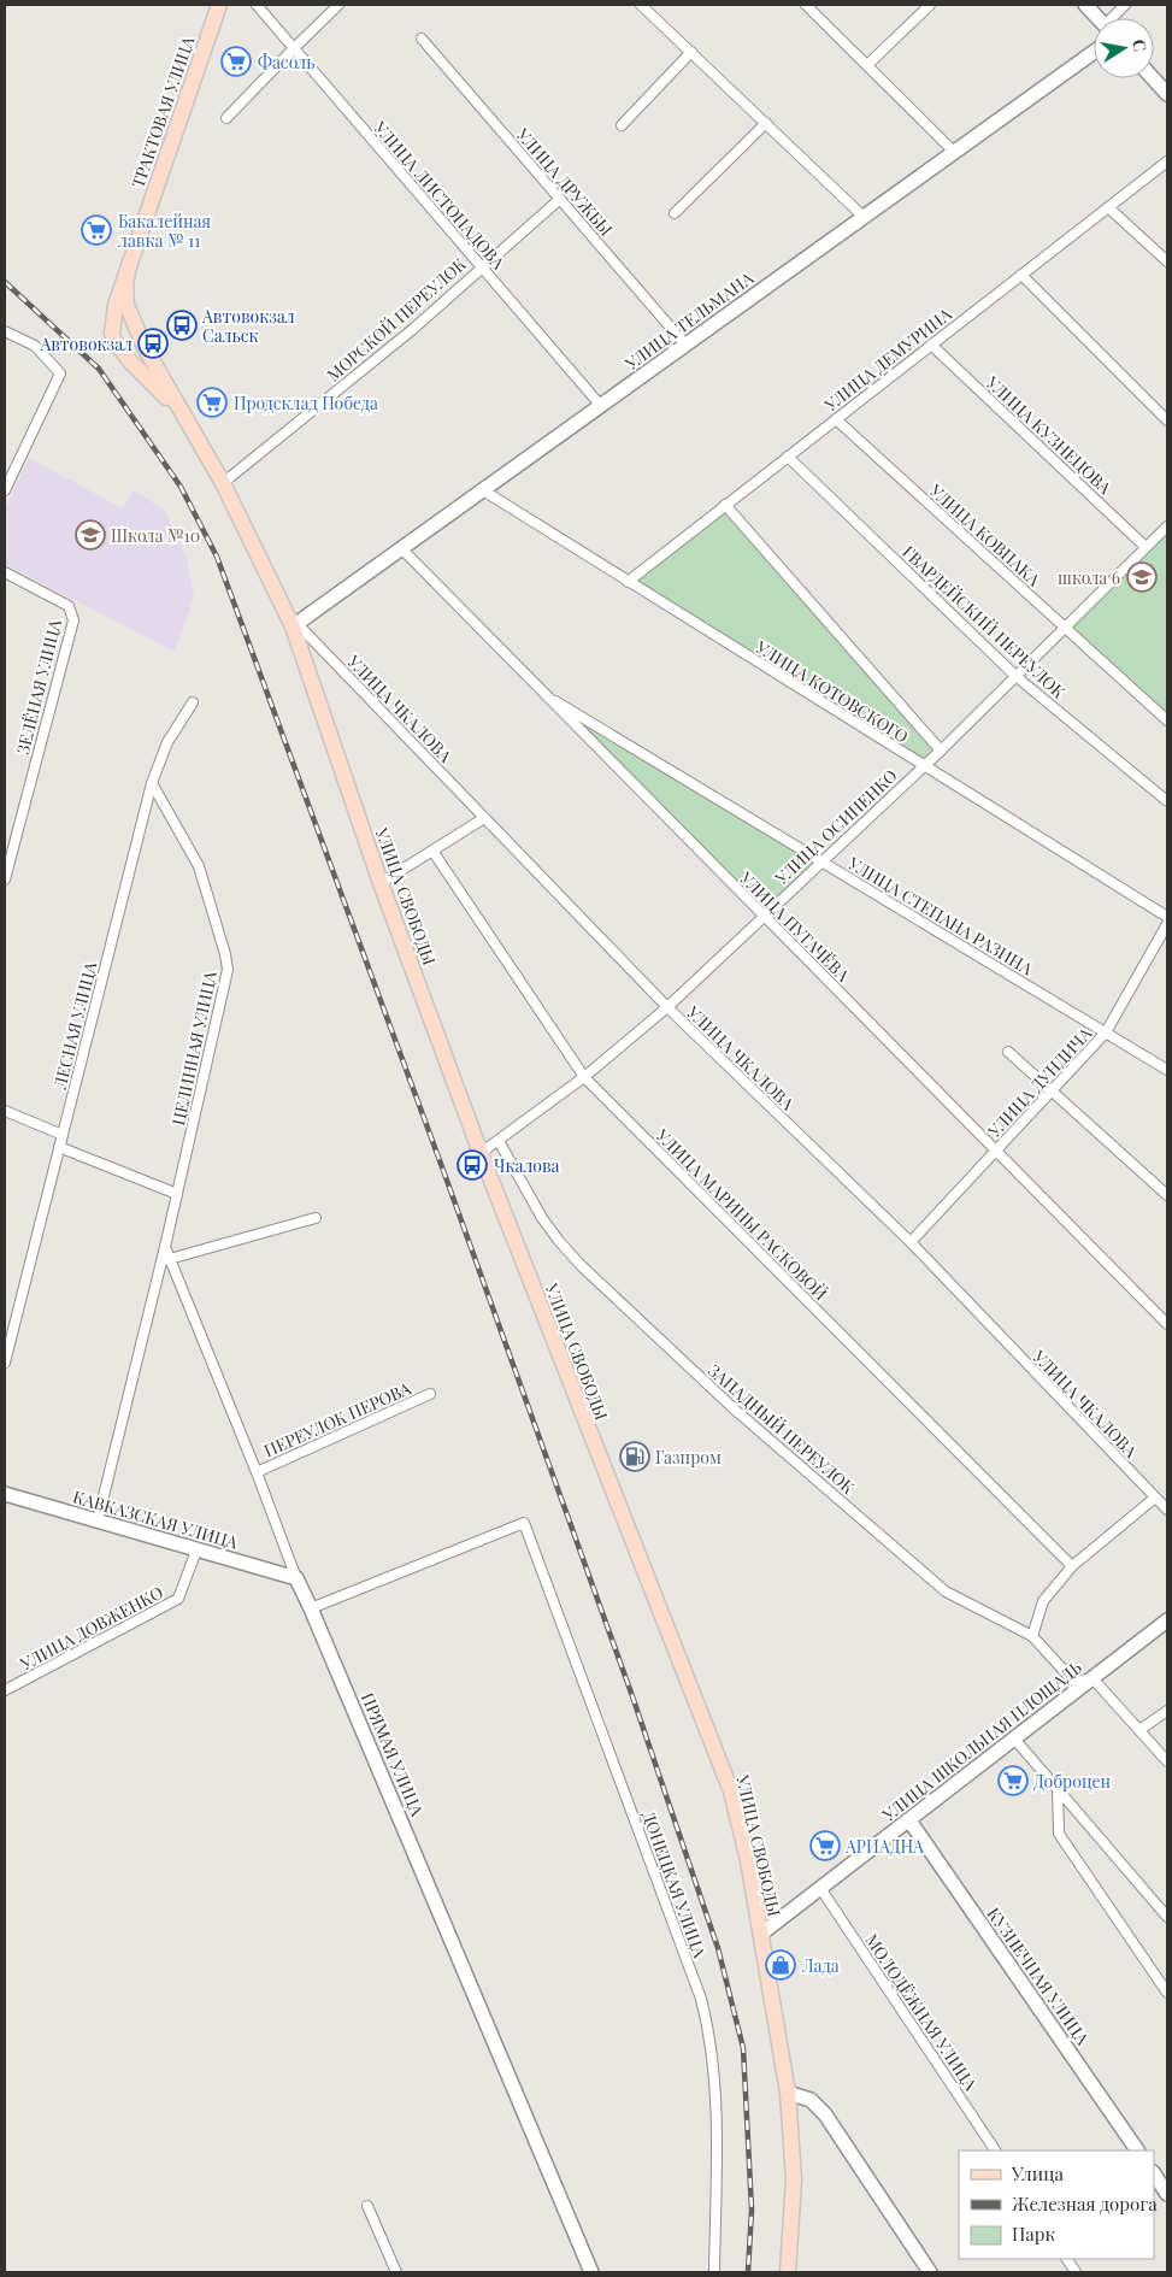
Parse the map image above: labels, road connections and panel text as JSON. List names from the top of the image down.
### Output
{
  "streets": {
    "main road": [
      "ТРАКТОВАЯ УЛИЦА",
      "УЛИЦА ТЕЛЬМАНА",
      "УЛИЦА СВОБОДЫ",
      "КАВКАЗСКАЯ УЛИЦА",
      "УЛИЦА ШКОЛЬНАЯ ПЛОЩАДЬ",
      "ПРЯМАЯ УЛИЦА",
      "КУЗНЕЧНАЯ УЛИЦА"
    ],
    "street": [
      "УЛИЦА ДРУЖБЫ",
      "УЛИЦА ЛИСТОПАДОВА",
      "МОРСКОЙ ПЕРЕУЛОК",
      "УЛИЦА ДЕМУРИНА",
      "УЛИЦА КУЗНЕЦОВА",
      "УЛИЦА КОВПАКА",
      "ГВАРДЕЙСКИЙ ПЕРЕУЛОК",
      "ЗЕЛЁНАЯ УЛИЦА",
      "УЛИЦА КОТОВСКОГО",
      "УЛИЦА ЧКАЛОВА",
      "УЛИЦА ОСИПЕНКО",
      "УЛИЦА СТЕПАНА РАЗИНА",
      "УЛИЦА ПУГАЧЁВА",
      "ЛЕСНАЯ УЛИЦА",
      "ЦЕЛИННАЯ УЛИЦА",
      "УЛИЦА ДУНДИЧА",
      "УЛИЦА МАРИНЫ РАСКОВОЙ",
      "ПЕРЕУЛОК ПЕРОВА",
      "ЗАПАДНЫЙ ПЕРЕУЛОК",
      "УЛИЦА ДОВЖЕНКО",
      "ДОНЕЦКАЯ УЛИЦА",
      "МОЛОДЁЖНАЯ УЛИЦА"
    ]
  },
  "crossings": [
    ["УЛИЦА ДРУЖБЫ", "МОРСКОЙ ПЕРЕУЛОК"],
    ["УЛИЦА ДРУЖБЫ", "УЛИЦА ТЕЛЬМАНА"],
    ["УЛИЦА ЛИСТОПАДОВА", "МОРСКОЙ ПЕРЕУЛОК"],
    ["УЛИЦА ЛИСТОПАДОВА", "УЛИЦА ТЕЛЬМАНА"],
    ["МОРСКОЙ ПЕРЕУЛОК", "УЛИЦА СВОБОДЫ"],
    ["УЛИЦА ТЕЛЬМАНА", "УЛИЦА КОТОВСКОГО"],
    ["УЛИЦА ТЕЛЬМАНА", "УЛИЦА ЧКАЛОВА"],
    ["УЛИЦА ТЕЛЬМАНА", "УЛИЦА СВОБОДЫ"],
    ["УЛИЦА ТЕЛЬМАНА", "УЛИЦА ПУГАЧЁВА"],
    ["УЛИЦА ДЕМУРИНА", "УЛИЦА КУЗНЕЦОВА"],
    ["УЛИЦА ДЕМУРИНА", "УЛИЦА КОВПАКА"],
    ["УЛИЦА ДЕМУРИНА", "ГВАРДЕЙСКИЙ ПЕРЕУЛОК"],
    ["УЛИЦА ДЕМУРИНА", "УЛИЦА КОТОВСКОГО"],
    ["УЛИЦА КУЗНЕЦОВА", "УЛИЦА ОСИПЕНКО"],
    ["УЛИЦА КОВПАКА", "УЛИЦА ОСИПЕНКО"],
    ["ГВАРДЕЙСКИЙ ПЕРЕУЛОК", "УЛИЦА ОСИПЕНКО"],
    ["УЛИЦА КОТОВСКОГО", "УЛИЦА ОСИПЕНКО"],
    ["УЛИЦА ЧКАЛОВА", "УЛИЦА ОСИПЕНКО"],
    ["УЛИЦА ЧКАЛОВА", "УЛИЦА СВОБОДЫ"],
    ["УЛИЦА ЧКАЛОВА", "УЛИЦА ДУНДИЧА"],
    ["УЛИЦА ОСИПЕНКО", "УЛИЦА СВОБОДЫ"],
    ["УЛИЦА ОСИПЕНКО", "УЛИЦА СТЕПАНА РАЗИНА"],
    ["УЛИЦА ОСИПЕНКО", "УЛИЦА ПУГАЧЁВА"],
    ["УЛИЦА ОСИПЕНКО", "УЛИЦА МАРИНЫ РАСКОВОЙ"],
    ["УЛИЦА ОСИПЕНКО", "ЗАПАДНЫЙ ПЕРЕУЛОК"],
    ["УЛИЦА СВОБОДЫ", "УЛИЦА ШКОЛЬНАЯ ПЛОЩАДЬ"],
    ["УЛИЦА СТЕПАНА РАЗИНА", "УЛИЦА ПУГАЧЁВА"],
    ["УЛИЦА СТЕПАНА РАЗИНА", "УЛИЦА ДУНДИЧА"],
    ["УЛИЦА ПУГАЧЁВА", "УЛИЦА ДУНДИЧА"],
    ["ЛЕСНАЯ УЛИЦА", "ЦЕЛИННАЯ УЛИЦА"],
    ["ЦЕЛИННАЯ УЛИЦА", "ПРЯМАЯ УЛИЦА"],
    ["ПЕРЕУЛОК ПЕРОВА", "ПРЯМАЯ УЛИЦА"],
    ["ЗАПАДНЫЙ ПЕРЕУЛОК", "УЛИЦА ШКОЛЬНАЯ ПЛОЩАДЬ"],
    ["КАВКАЗСКАЯ УЛИЦА", "УЛИЦА ДОВЖЕНКО"],
    ["КАВКАЗСКАЯ УЛИЦА", "ПРЯМАЯ УЛИЦА"],
    ["УЛИЦА ШКОЛЬНАЯ ПЛОЩАДЬ", "КУЗНЕЧНАЯ УЛИЦА"],
    ["УЛИЦА ШКОЛЬНАЯ ПЛОЩАДЬ", "МОЛОДЁЖНАЯ УЛИЦА"],
    ["ПРЯМАЯ УЛИЦА", "ДОНЕЦКАЯ УЛИЦА"]
  ],
  "places": {
    "supermarket": [
      "Фасоль",
      "Бакалейная лавка № 11",
      "Продсклад Победа",
      "Доброцен",
      "АРИАДНА"
    ],
    "bus stop": ["Автовокзал Сальск", "Автовокзал", "Чкалова"],
    "school or university": ["Школа №10", "школа 6"],
    "fuel station": ["Газпром"],
    "shop": ["Лада"]
  },
  "legend": ["Улица", "Железная дорога", "Парк"],
  "north": "right"
}
